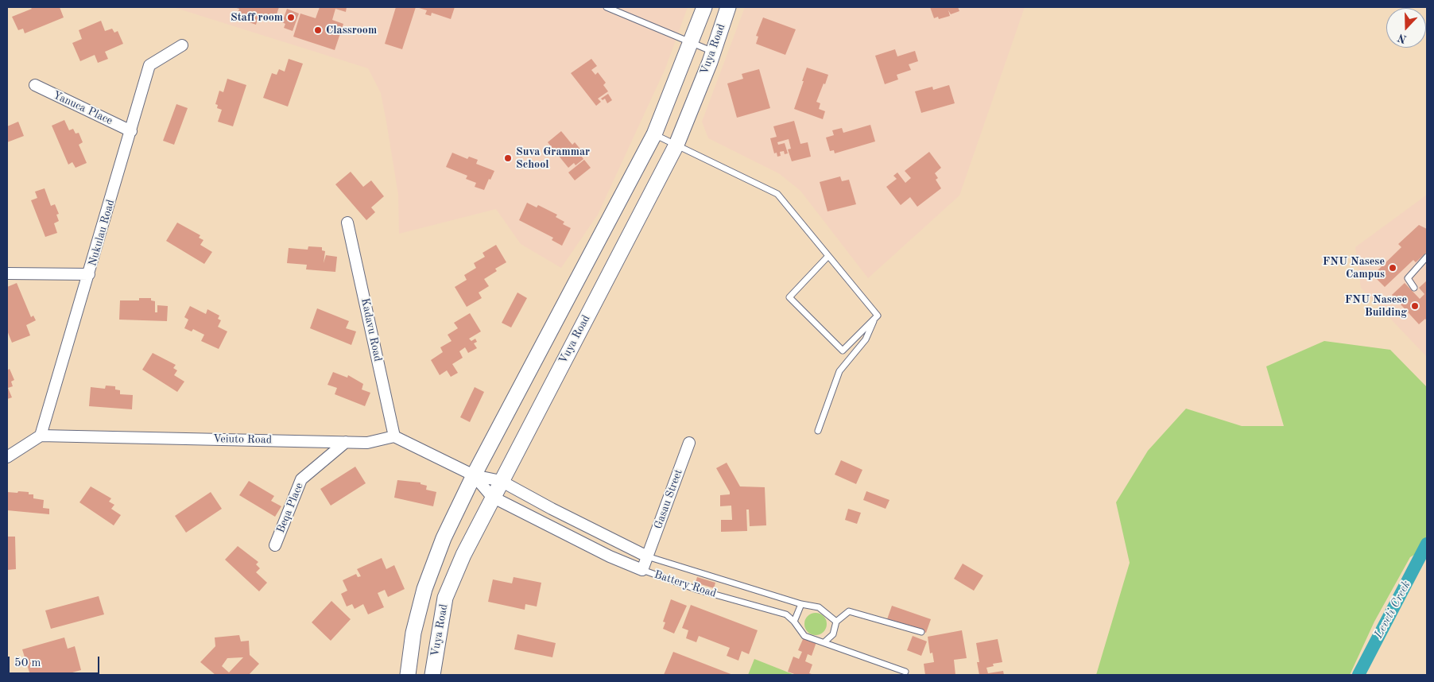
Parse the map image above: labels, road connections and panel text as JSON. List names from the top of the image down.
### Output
{
  "streets": {
    "main road": ["Vuya Road"],
    "street": [
      "Yanuca Place",
      "Nukulau Road",
      "Kadavu Road",
      "Veiuto Road",
      "Gasau Street",
      "Beqa Place",
      "Battery Road"
    ]
  },
  "crossings": [
    ["Vuya Road", "Battery Road"],
    ["Yanuca Place", "Nukulau Road"],
    ["Nukulau Road", "Veiuto Road"],
    ["Kadavu Road", "Veiuto Road"],
    ["Veiuto Road", "Beqa Place"],
    ["Gasau Street", "Battery Road"]
  ],
  "water": ["Leveti Creek"],
  "places": [
    "Staff room",
    "Classroom",
    "Suva Grammar School",
    "FNU Nasese Campus",
    "FNU Nasese Building"
  ],
  "scale_bar": "50 m",
  "north": "bottom"
}
